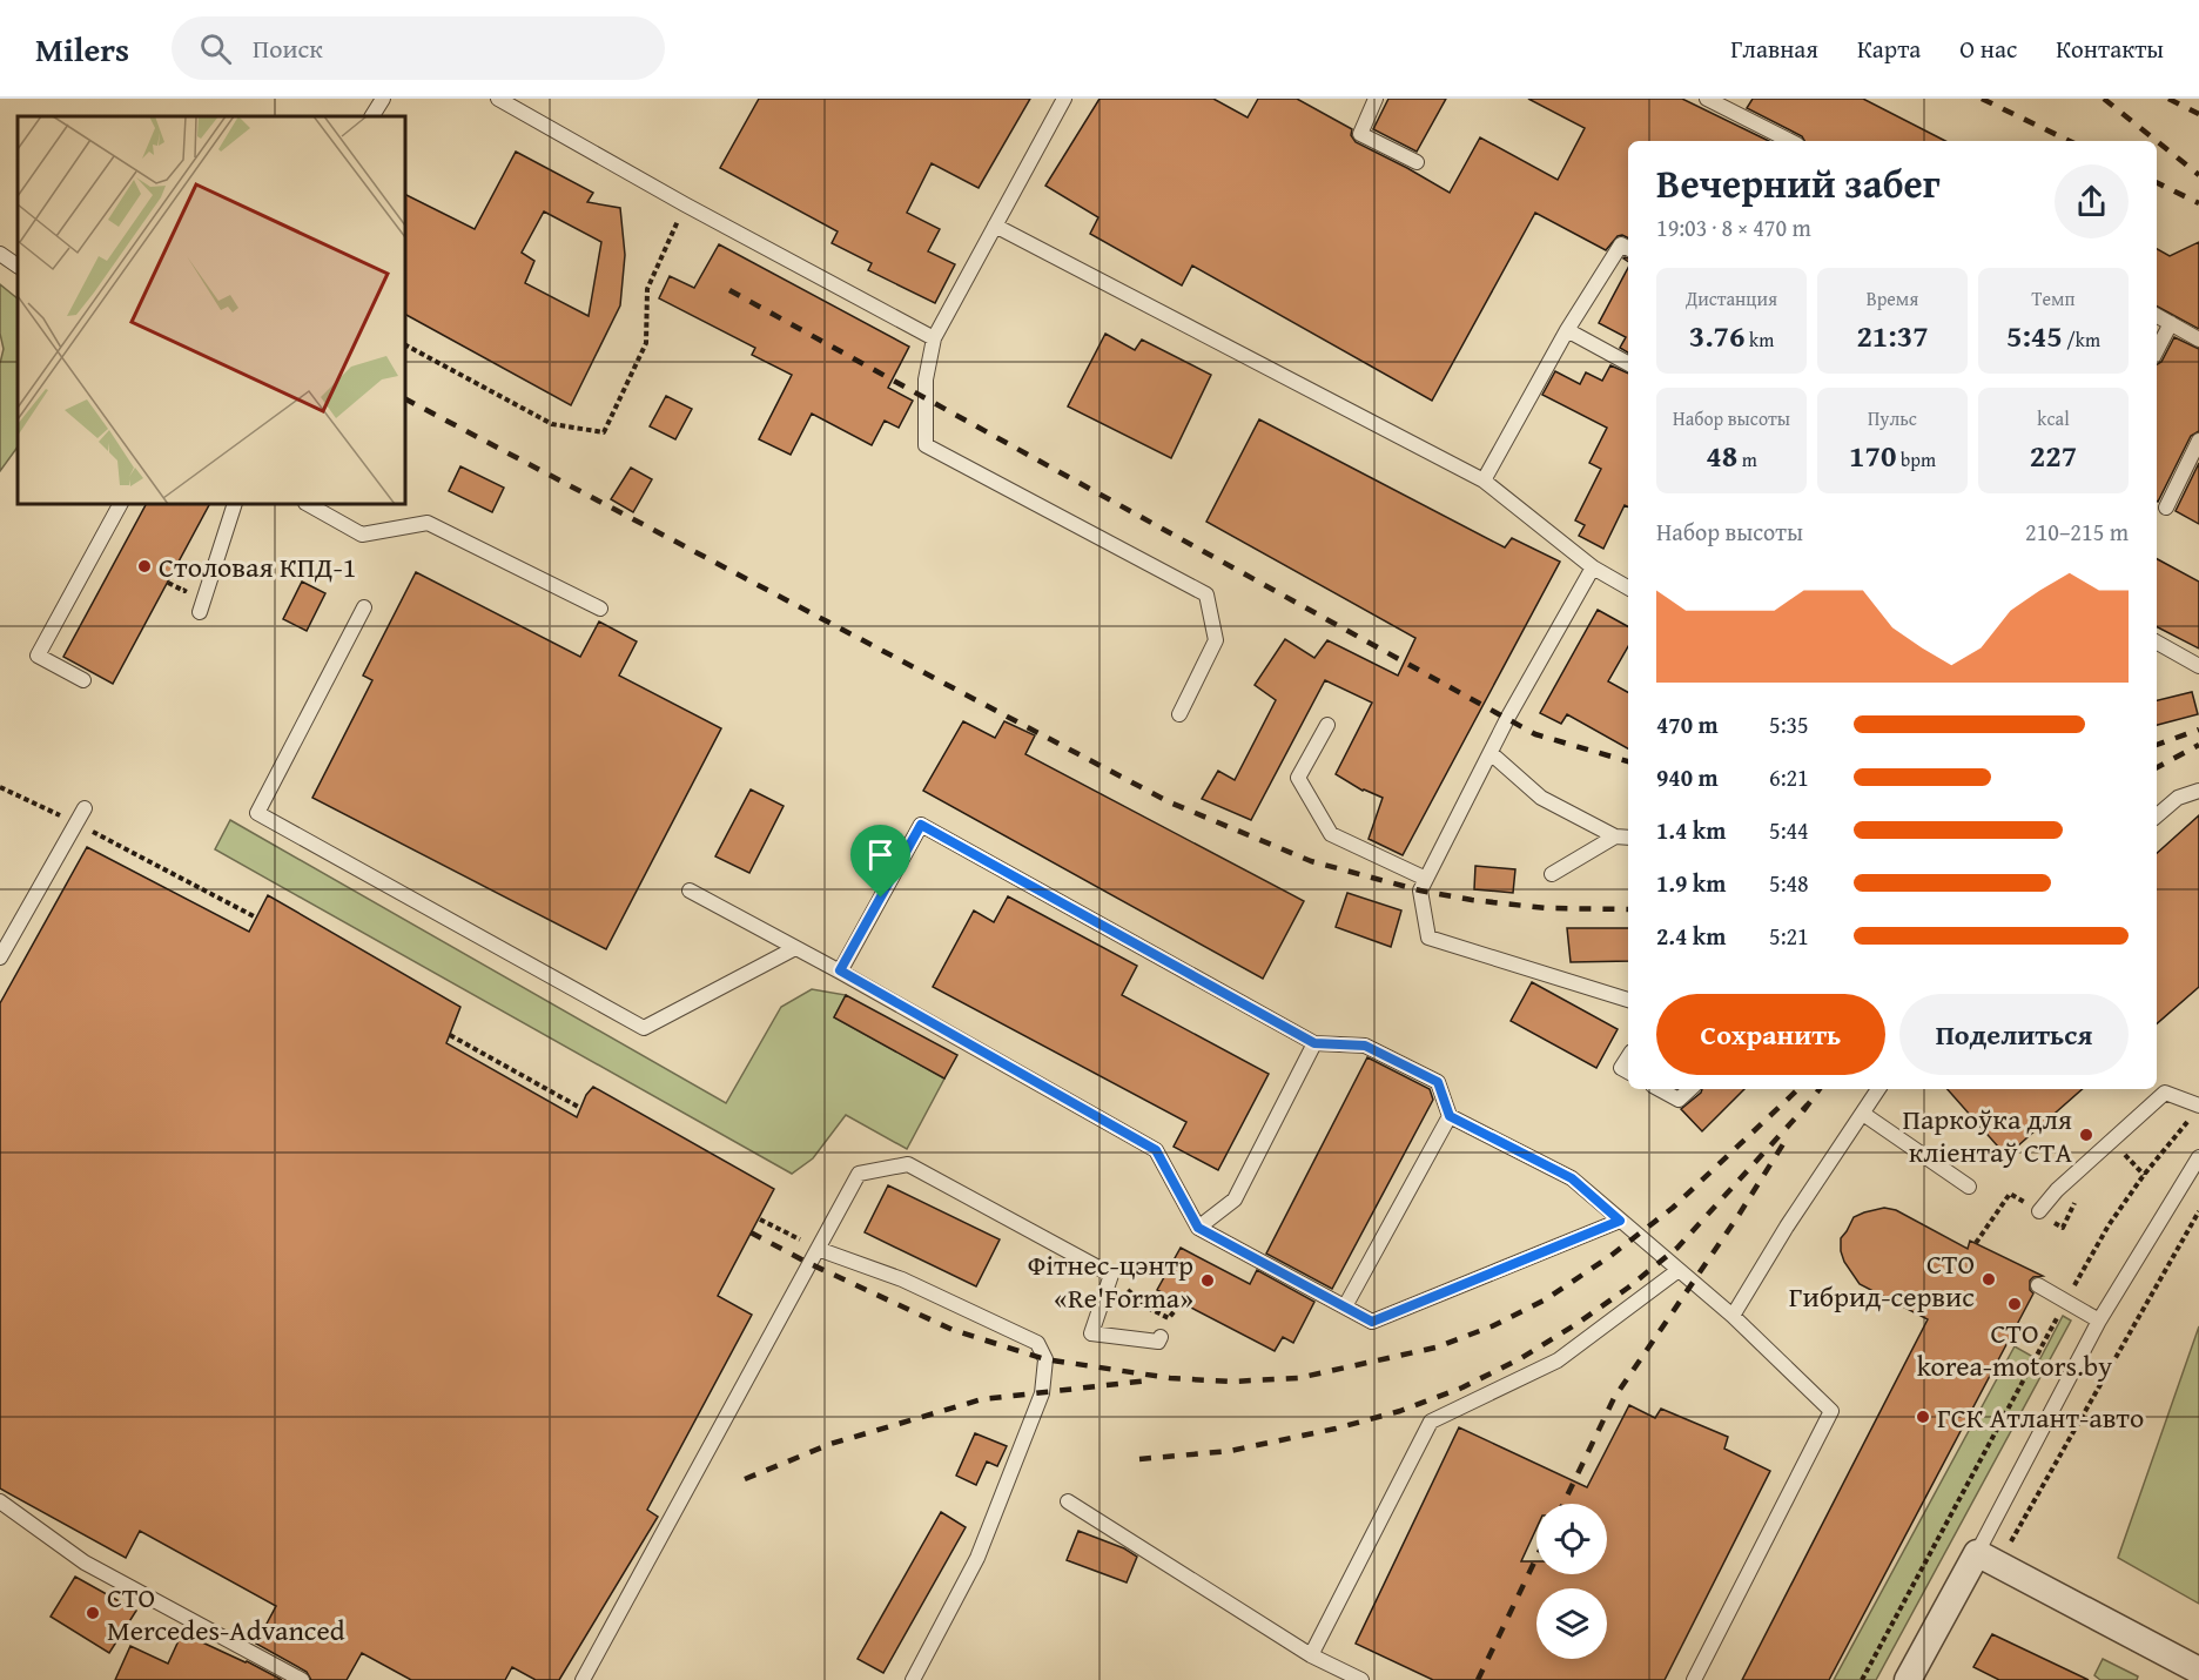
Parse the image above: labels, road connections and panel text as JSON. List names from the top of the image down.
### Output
{
  "places": [
    "Столовая КПД-1",
    "Паркоўка для кліентаў СТА",
    "СТО Гибрид-сервис",
    "Фітнес-цэнтр «Re'Forma»",
    "СТО korea-motors.by",
    "ГСК Атлант-авто",
    "СТО Mercedes-Advanced"
  ],
  "page": {
    "header": "Milers",
    "search": "Поиск",
    "nav": [
      "Главная",
      "Карта",
      "О нас",
      "Контакты"
    ],
    "heading": ["Вечерний забег", "19:03 · 8 × 470 m"],
    "stats": [
      ["Дистанция", "3.76 km"],
      ["Время", "21:37"],
      ["Темп", "5:45 /km"],
      ["Набор высоты", "48 m"],
      ["Пульс", "170 bpm"],
      ["kcal", "227"]
    ],
    "chart": ["Набор высоты", "210–215 m"],
    "list": [
      {
        "name": "470 m",
        "note": "5:35"
      },
      {
        "name": "940 m",
        "note": "6:21"
      },
      {
        "name": "1.4 km",
        "note": "5:44"
      },
      {
        "name": "1.9 km",
        "note": "5:48"
      },
      {
        "name": "2.4 km",
        "note": "5:21"
      }
    ],
    "buttons": ["Сохранить", "Поделиться"]
  }
}
